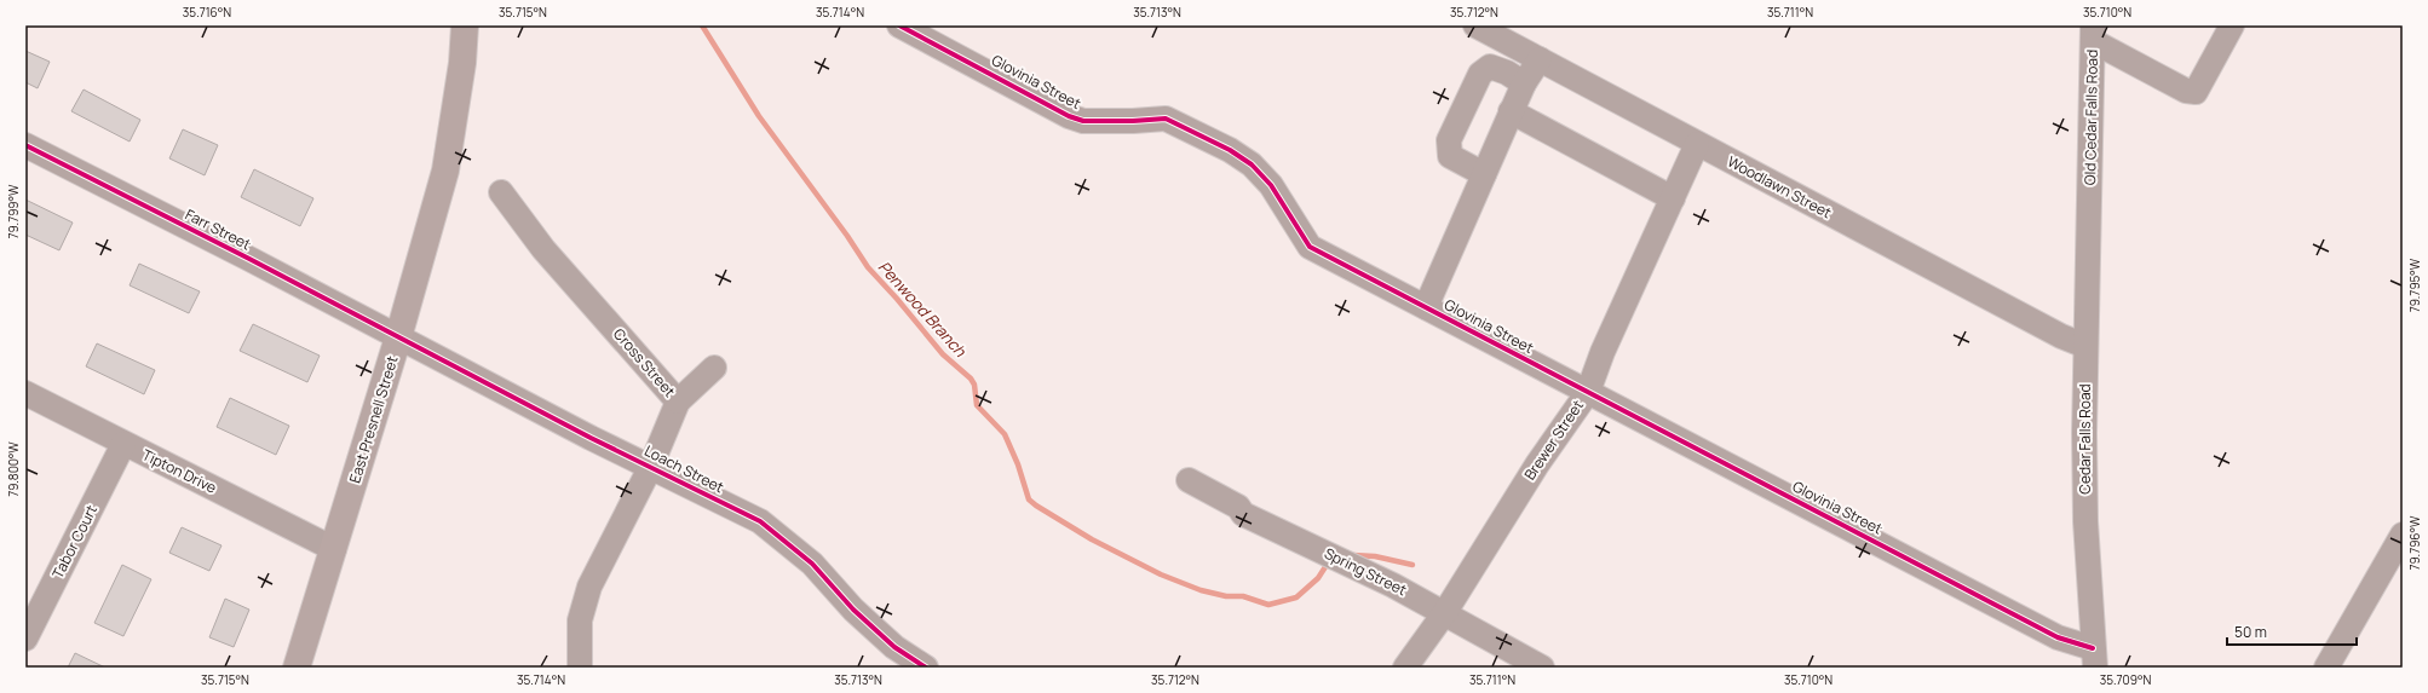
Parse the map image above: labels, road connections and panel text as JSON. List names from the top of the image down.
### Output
{
  "streets": {
    "main road": ["East Presnell Street"],
    "street": [
      "Glovinia Street",
      "Old Cedar Falls Road",
      "Woodlawn Street",
      "Farr Street",
      "Cross Street",
      "Cedar Falls Road",
      "Brewer Street",
      "Loach Street",
      "Tipton Drive",
      "Tabor Court",
      "Spring Street"
    ]
  },
  "crossings": [
    ["Glovinia Street", "Cedar Falls Road"],
    ["Glovinia Street", "Brewer Street"],
    ["Old Cedar Falls Road", "Cedar Falls Road"],
    ["Woodlawn Street", "Cedar Falls Road"],
    ["Woodlawn Street", "Brewer Street"],
    ["Farr Street", "East Presnell Street"],
    ["Farr Street", "Loach Street"],
    ["Cross Street", "Loach Street"],
    ["East Presnell Street", "Loach Street"],
    ["East Presnell Street", "Tipton Drive"],
    ["Brewer Street", "Spring Street"],
    ["Tipton Drive", "Tabor Court"]
  ],
  "water": ["Penwood Branch"],
  "scale_bar": "50 m",
  "coordinates": [
    "35.716°N",
    "35.715°N",
    "35.714°N",
    "35.713°N",
    "35.712°N",
    "35.711°N",
    "35.710°N",
    "79.799°W",
    "79.795°W",
    "79.800°W",
    "79.796°W",
    "35.709°N"
  ]
}
